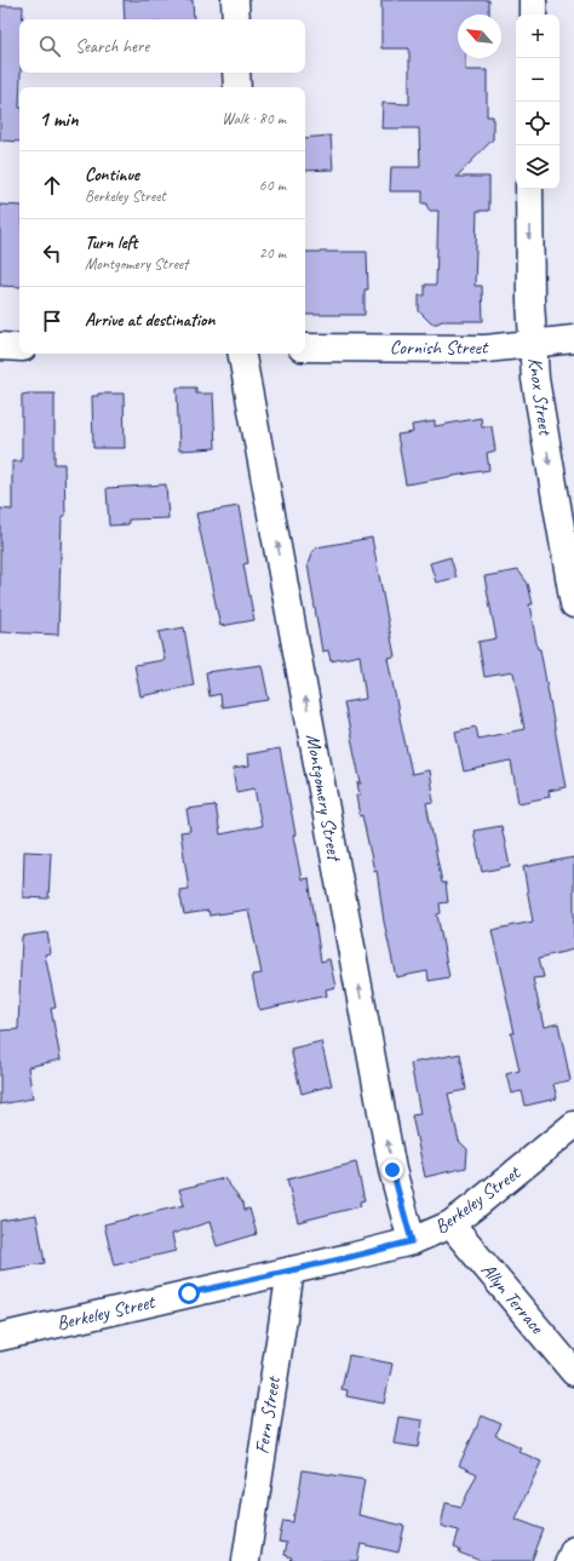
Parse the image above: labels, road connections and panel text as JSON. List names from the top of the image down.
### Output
{
  "streets": {
    "street": [
      "Cornish Street",
      "Knox Street",
      "Montgomery Street",
      "Berkeley Street",
      "Allyn Terrace",
      "Fern Street"
    ]
  },
  "crossings": [
    ["Cornish Street", "Knox Street"],
    ["Montgomery Street", "Berkeley Street"],
    ["Berkeley Street", "Allyn Terrace"],
    ["Berkeley Street", "Fern Street"]
  ],
  "one_way": ["Knox Street", "Montgomery Street"],
  "north": "top left",
  "page": {
    "map_buttons": ["+", "−"],
    "search": "Search here",
    "heading": ["1 min", "Walk · 80 m"],
    "list": [
      ["Continue", "Berkeley Street", "60 m"],
      ["Turn left", "Montgomery Street", "20 m"],
      "Arrive at destination"
    ]
  }
}
